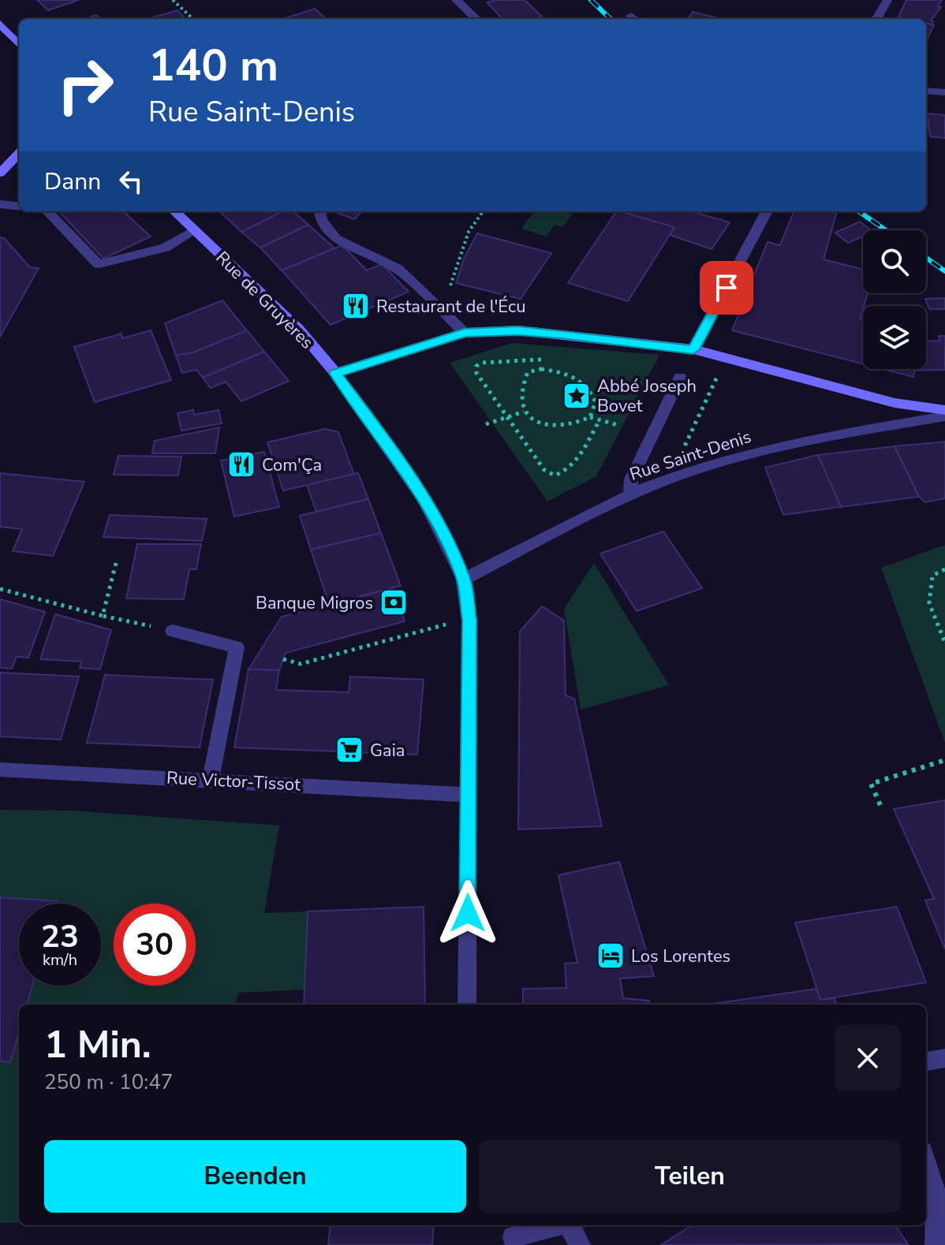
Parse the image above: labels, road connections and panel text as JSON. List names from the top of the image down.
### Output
{
  "streets": {
    "main road": ["Rue de Gruyères"],
    "street": ["Rue Saint-Denis", "Rue Victor-Tissot"]
  },
  "crossings": [
    ["Rue de Gruyères", "Rue Saint-Denis"],
    ["Rue de Gruyères", "Rue Victor-Tissot"]
  ],
  "places": {
    "restaurant": ["Restaurant de l'Écu", "Com'Ça"],
    "place": ["Abbé Joseph Bovet"],
    "bank": ["Banque Migros"],
    "supermarket": ["Gaia"],
    "hotel": ["Los Lorentes"]
  },
  "page": {
    "turn": ["140 m", "Rue Saint-Denis"],
    "then": "Dann",
    "speed": "23 km/h",
    "limit": "30",
    "heading": ["1 Min.", "250 m · 10:47"],
    "buttons": ["Beenden", "Teilen"]
  }
}
